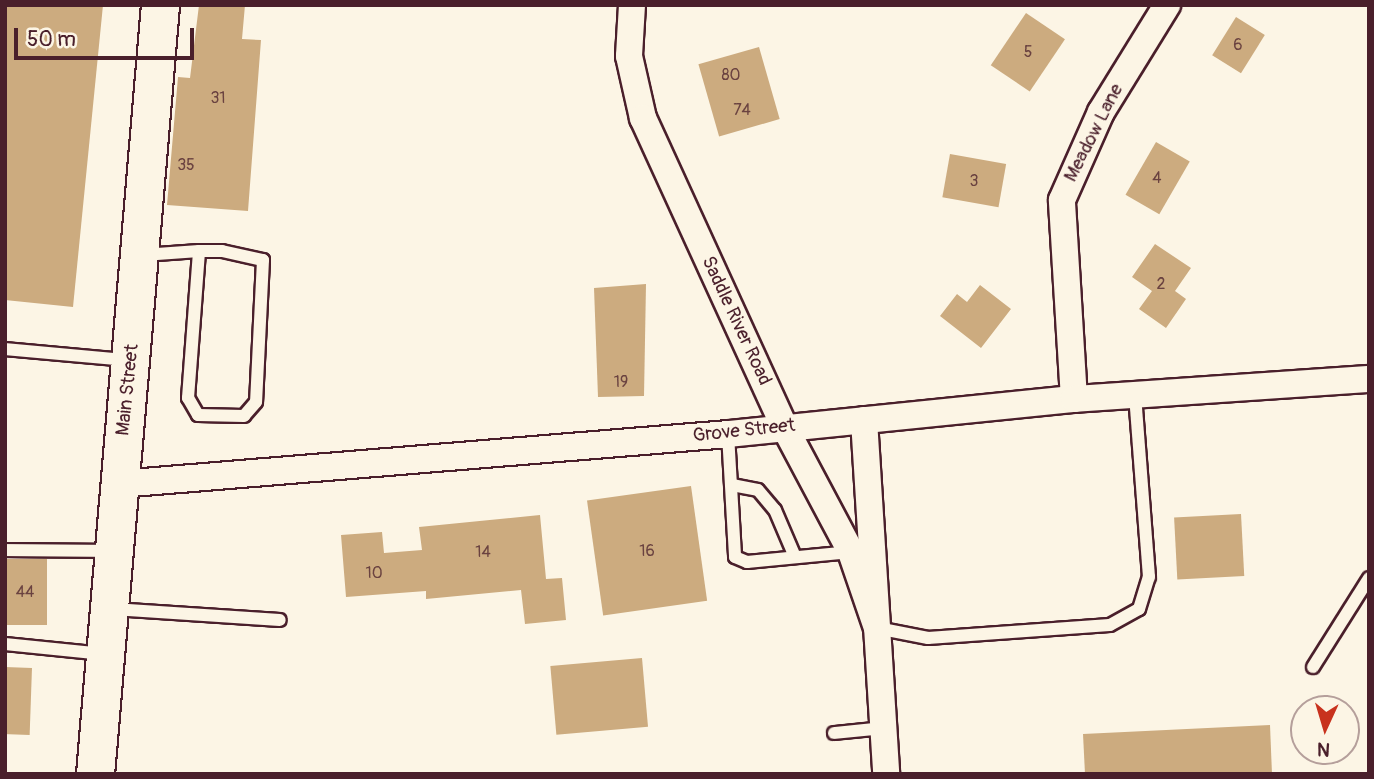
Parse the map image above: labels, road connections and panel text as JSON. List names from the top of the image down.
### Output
{
  "streets": {
    "main road": ["Main Street"],
    "street": ["Meadow Lane", "Saddle River Road", "Grove Street"]
  },
  "crossings": [
    ["Meadow Lane", "Grove Street"],
    ["Saddle River Road", "Grove Street"],
    ["Main Street", "Grove Street"]
  ],
  "house_numbers": [
    "6",
    "5",
    "80",
    "31",
    "74",
    "35",
    "4",
    "3",
    "2",
    "19",
    "16",
    "14",
    "10",
    "44"
  ],
  "scale_bar": "50 m",
  "north": "bottom"
}
